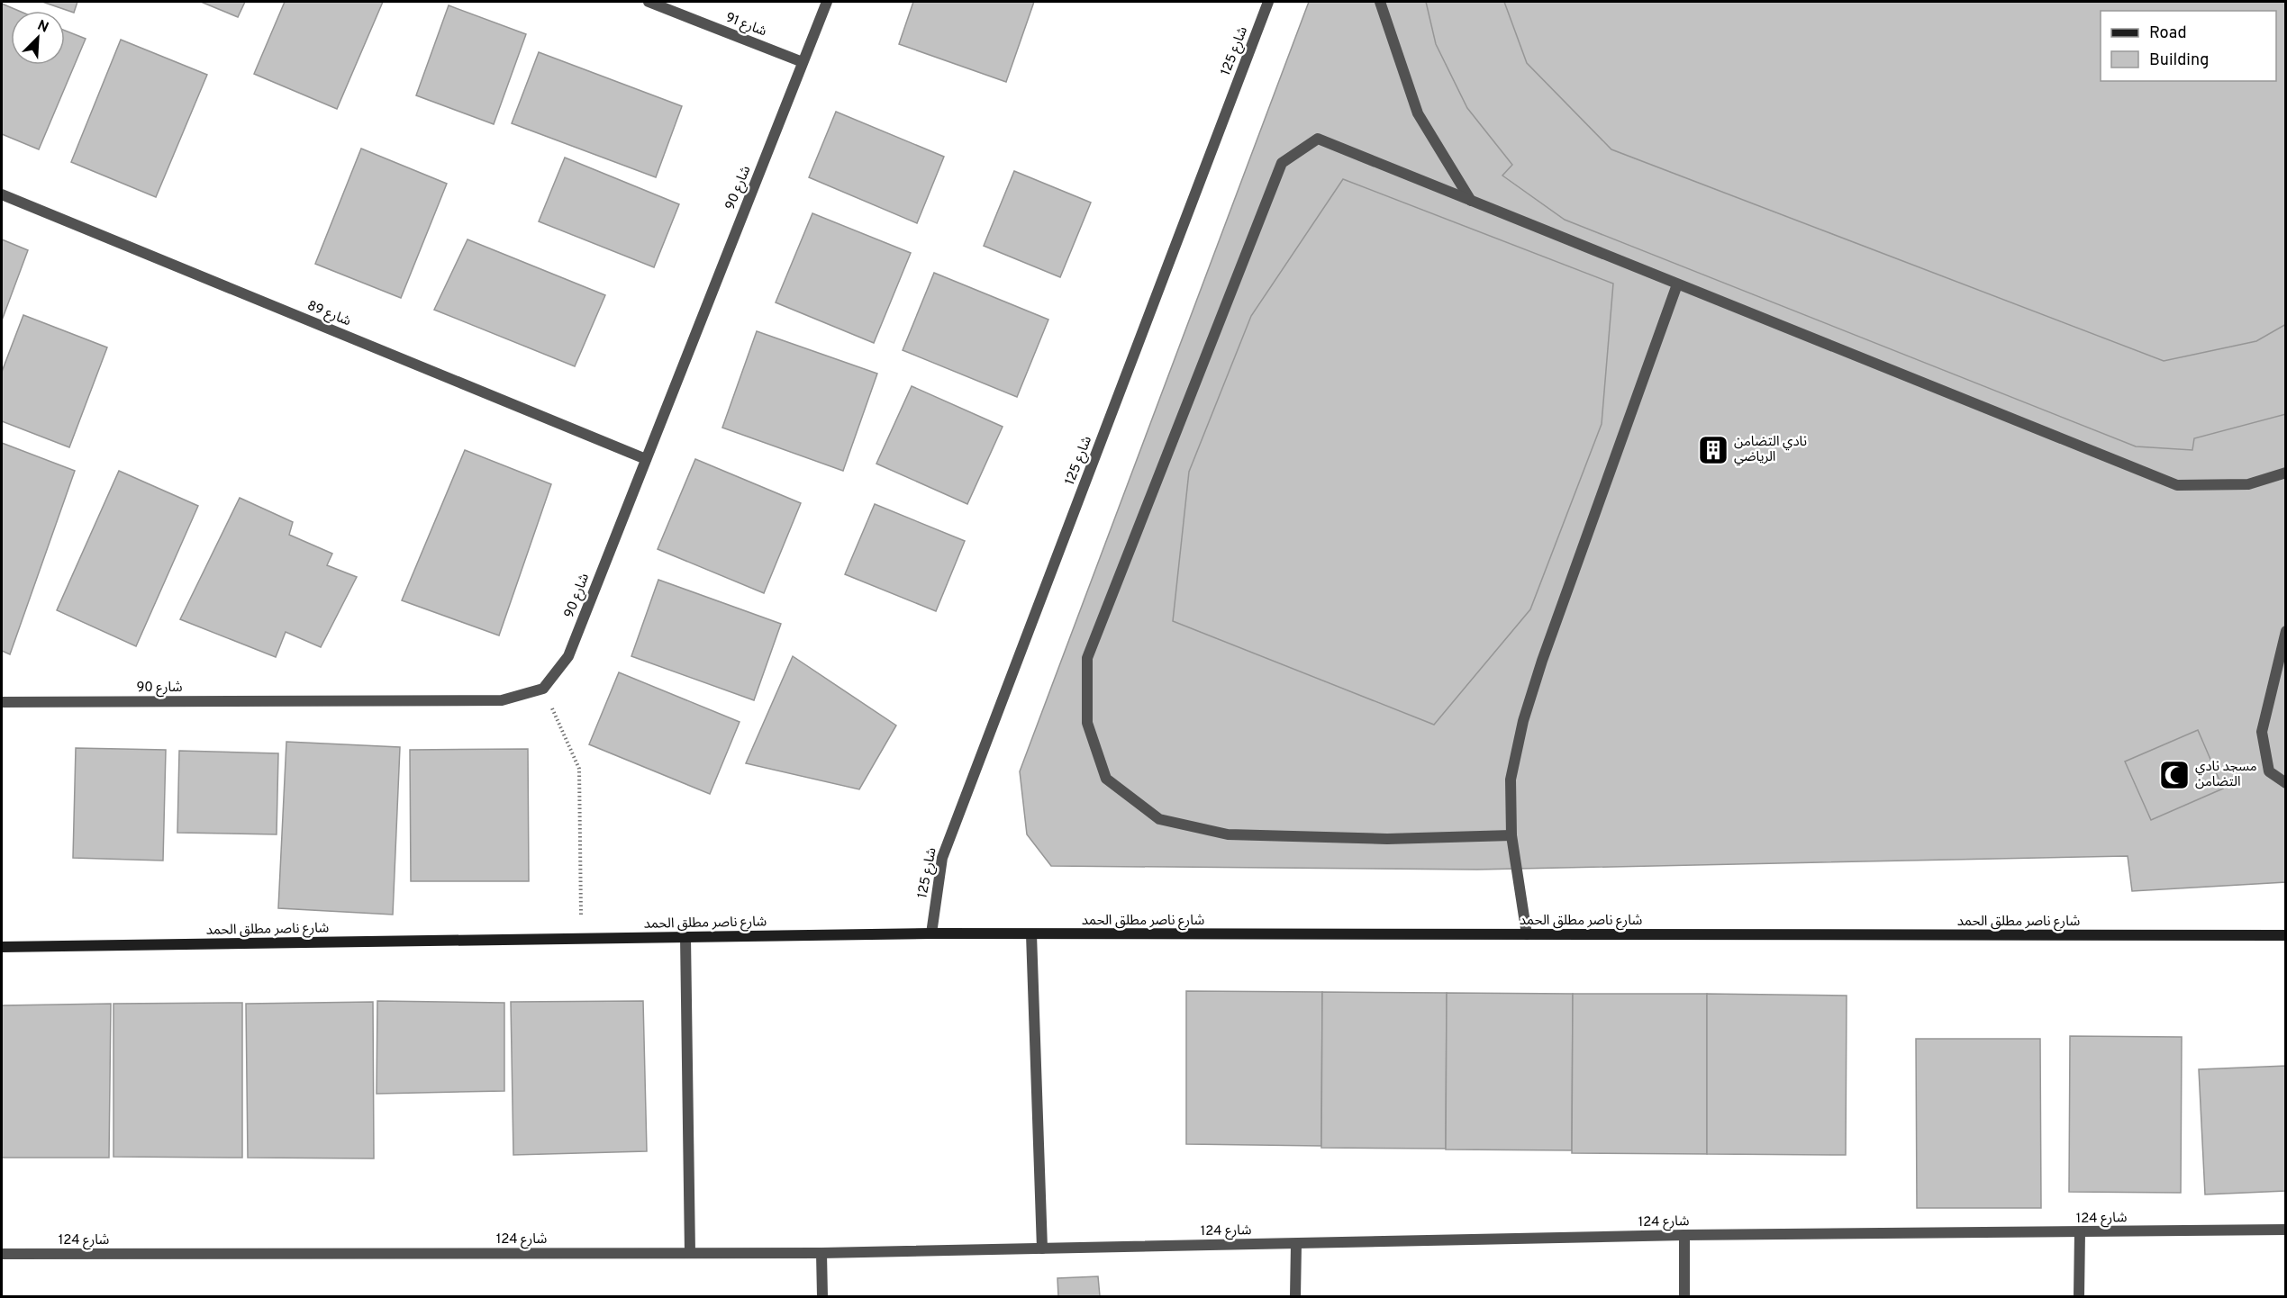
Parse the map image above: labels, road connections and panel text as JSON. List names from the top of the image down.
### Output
{
  "streets": {
    "street": [
      "شارع 91",
      "شارع 125",
      "شارع 90",
      "شارع 89",
      "شارع ناصر مطلق الحمد",
      "شارع 124"
    ]
  },
  "crossings": [
    ["شارع 91", "شارع 90"],
    ["شارع 125", "شارع ناصر مطلق الحمد"],
    ["شارع 90", "شارع 89"]
  ],
  "places": {
    "building": ["نادي التضامن الرياضي"],
    "mosque": ["مسجد نادي التضامن"]
  },
  "legend": ["Road", "Building"],
  "north": "top right"
}
